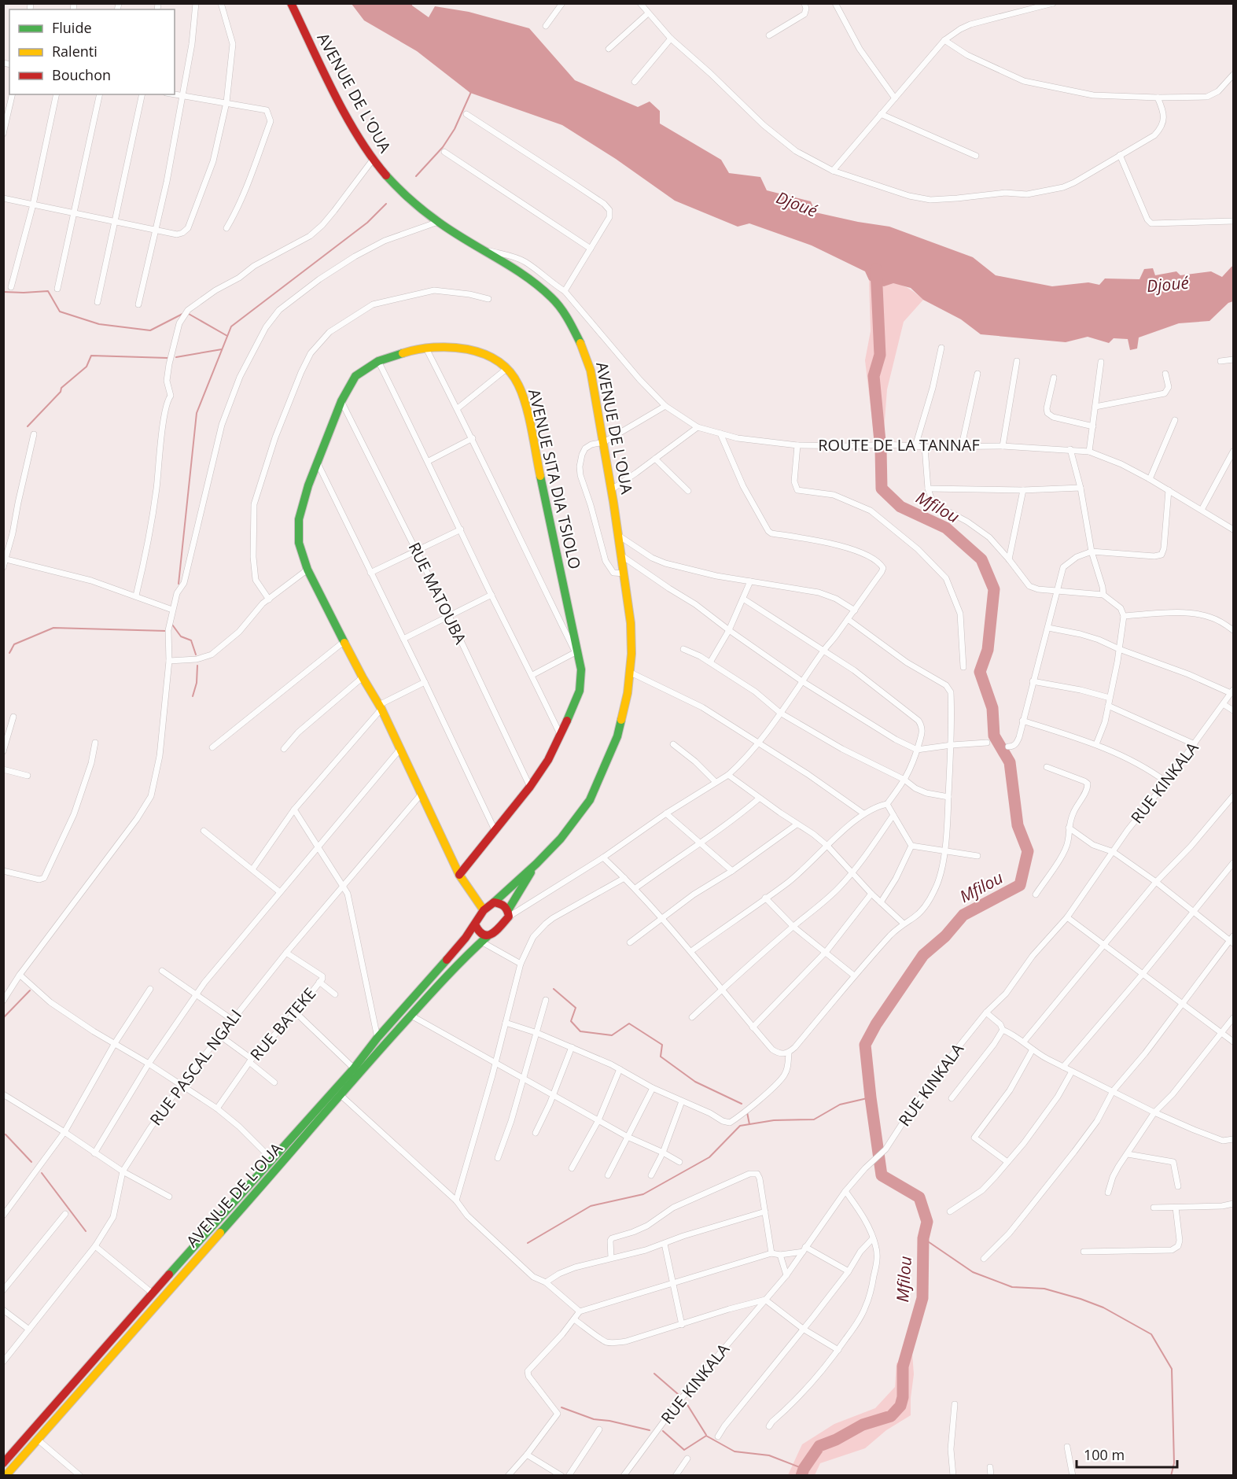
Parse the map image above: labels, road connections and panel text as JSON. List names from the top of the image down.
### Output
{
  "streets": {
    "main road": ["AVENUE DE L'OUA", "AVENUE SITA DIA TSIOLO"],
    "street": [
      "ROUTE DE LA TANNAF",
      "RUE MATOUBA",
      "RUE KINKALA",
      "RUE BATEKE",
      "RUE PASCAL NGALI"
    ]
  },
  "crossings": [
    ["AVENUE DE L'OUA", "ROUTE DE LA TANNAF"],
    ["AVENUE DE L'OUA", "AVENUE SITA DIA TSIOLO"],
    ["AVENUE SITA DIA TSIOLO", "RUE MATOUBA"],
    ["AVENUE SITA DIA TSIOLO", "RUE PASCAL NGALI"],
    ["RUE BATEKE", "RUE PASCAL NGALI"]
  ],
  "water": ["Djoué", "Mfilou"],
  "legend": ["Fluide", "Ralenti", "Bouchon"],
  "scale_bar": "100 m"
}
